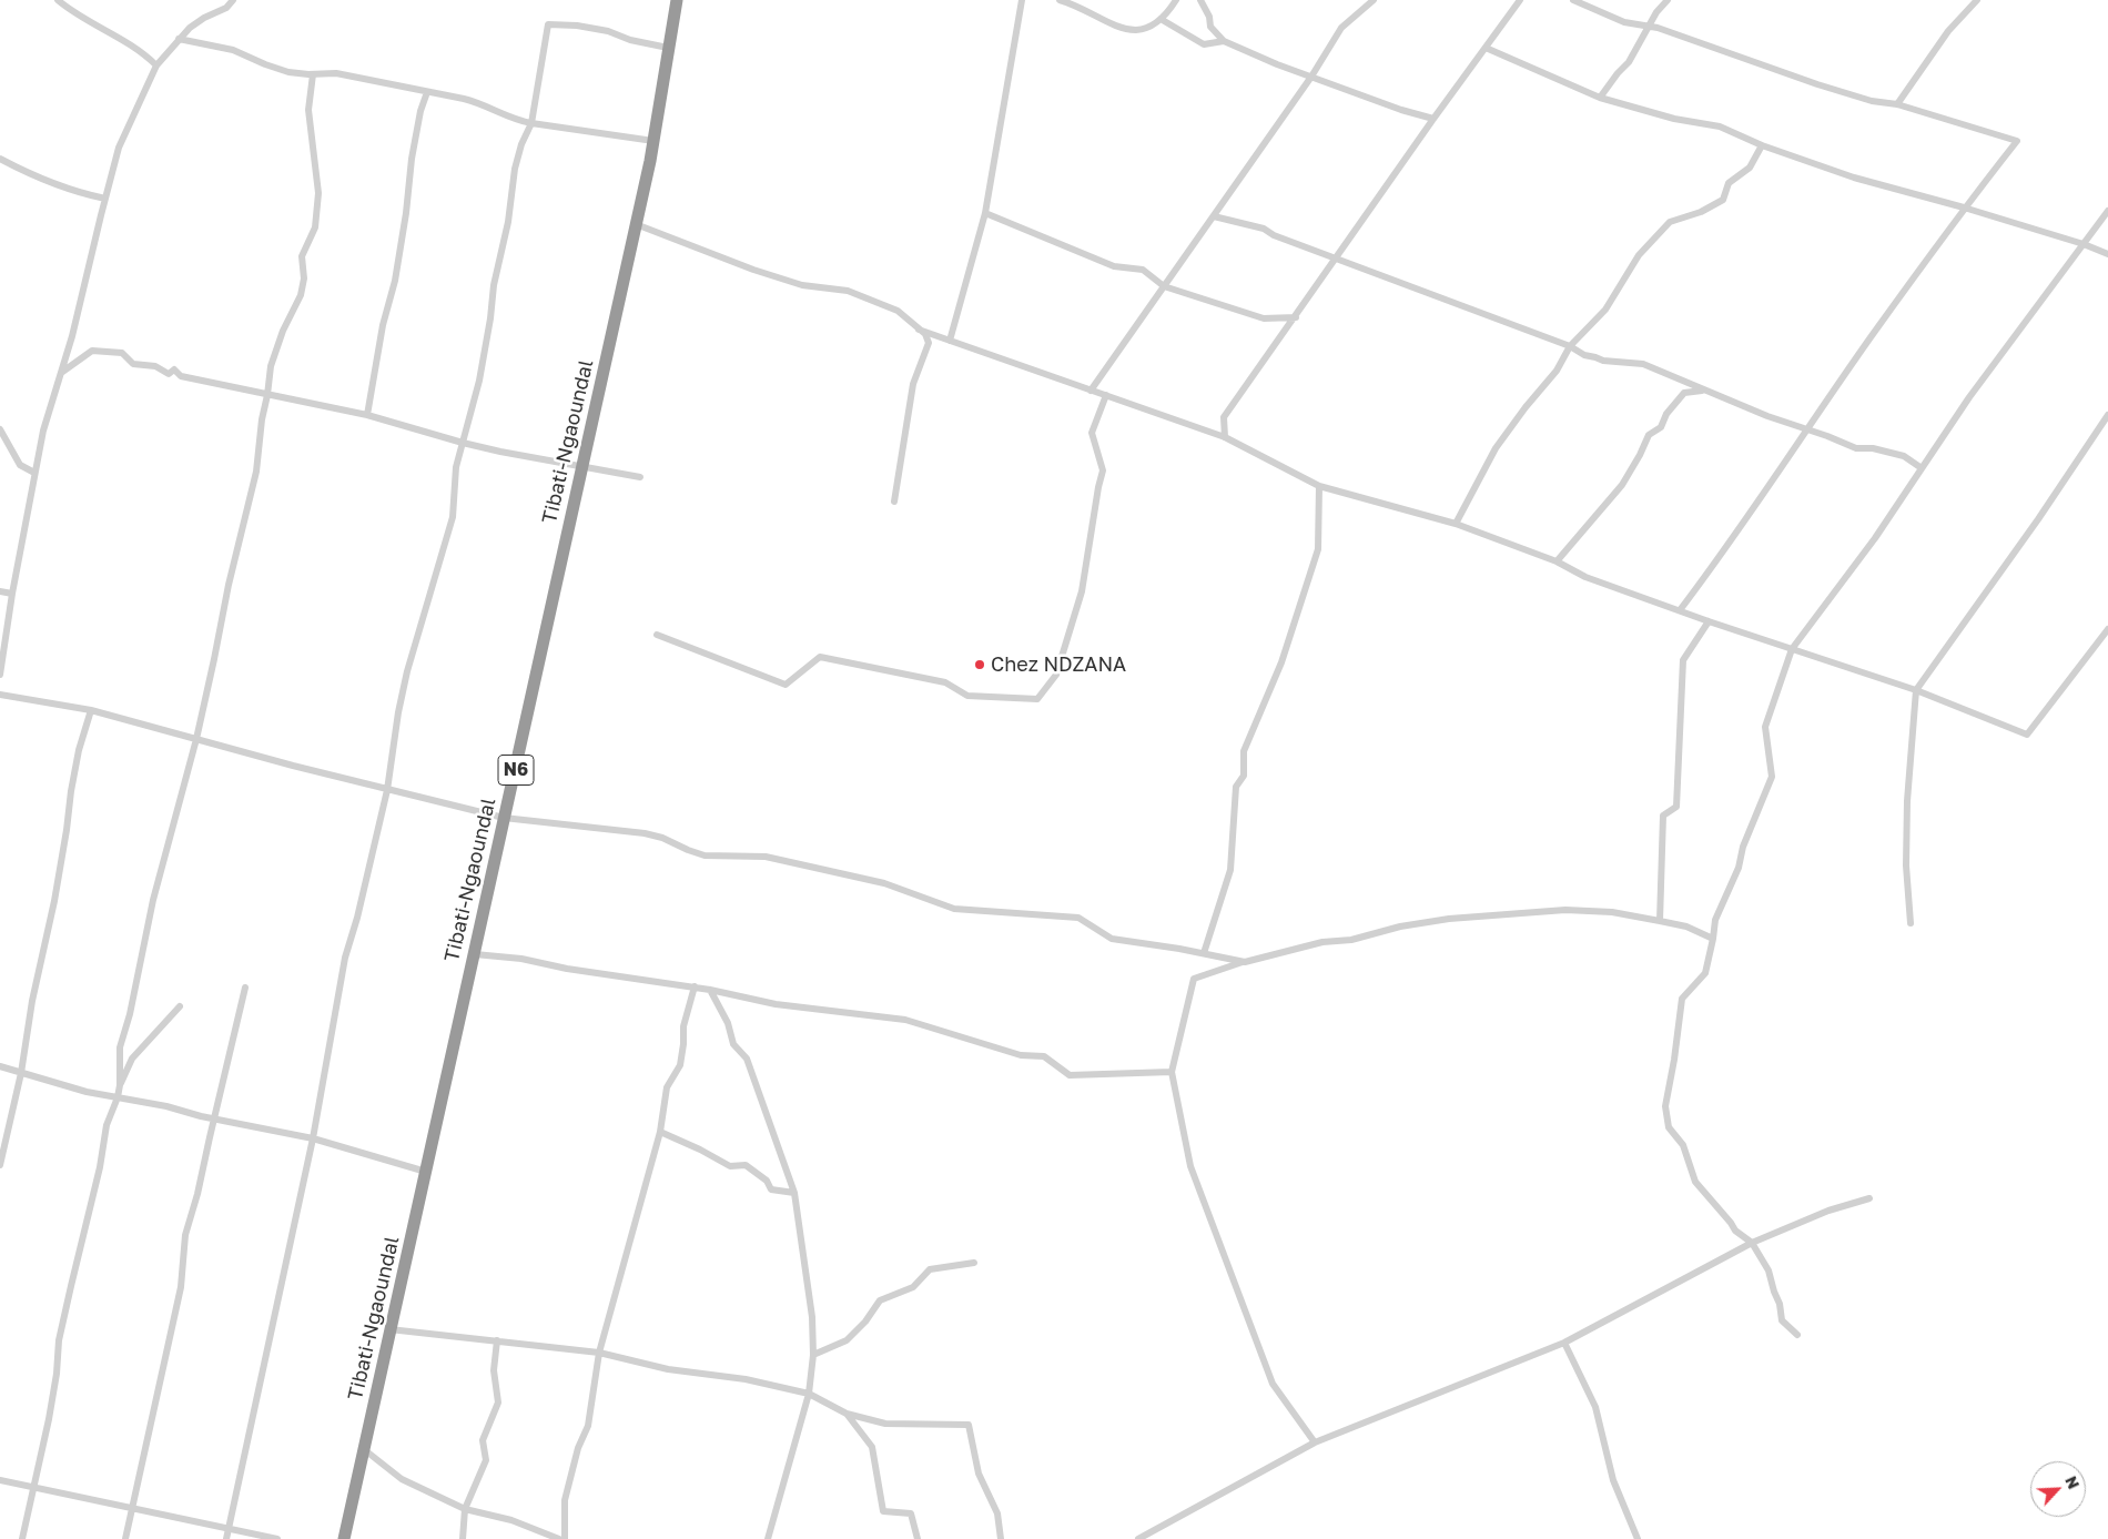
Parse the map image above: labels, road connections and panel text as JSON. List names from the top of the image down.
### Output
{
  "streets": {
    "highway": ["Tibati-Ngaoundal", "N6"]
  },
  "places": ["Chez NDZANA"],
  "north": "top right"
}
